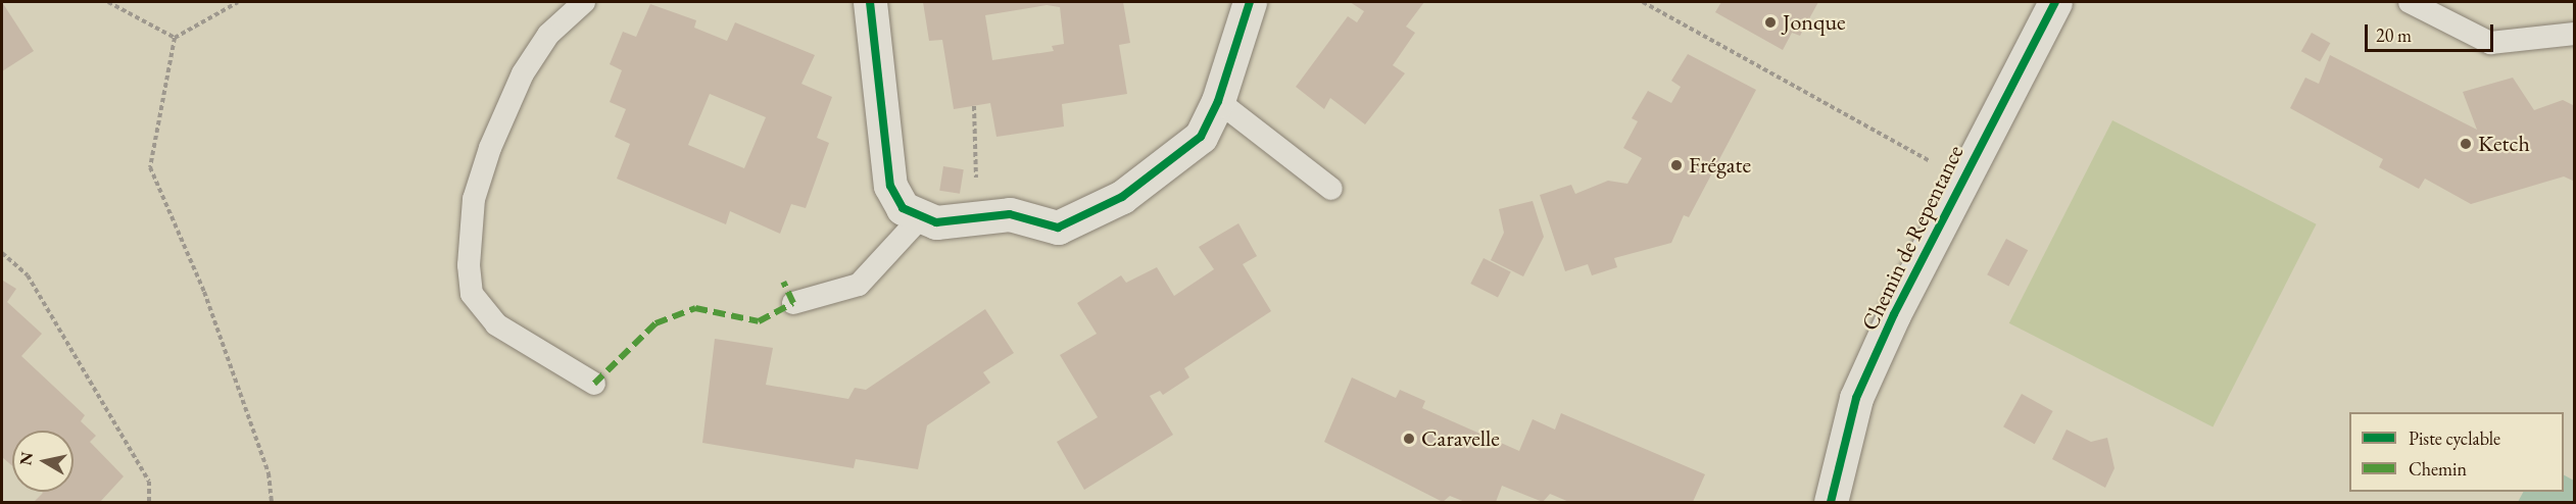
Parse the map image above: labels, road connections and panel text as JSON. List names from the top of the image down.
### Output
{
  "streets": {
    "street": ["Chemin de Repentance"]
  },
  "places": [
    "Jonque",
    "Ketch",
    "Frégate",
    "Caravelle"
  ],
  "legend": ["Piste cyclable", "Chemin"],
  "scale_bar": "20 m",
  "north": "left"
}
